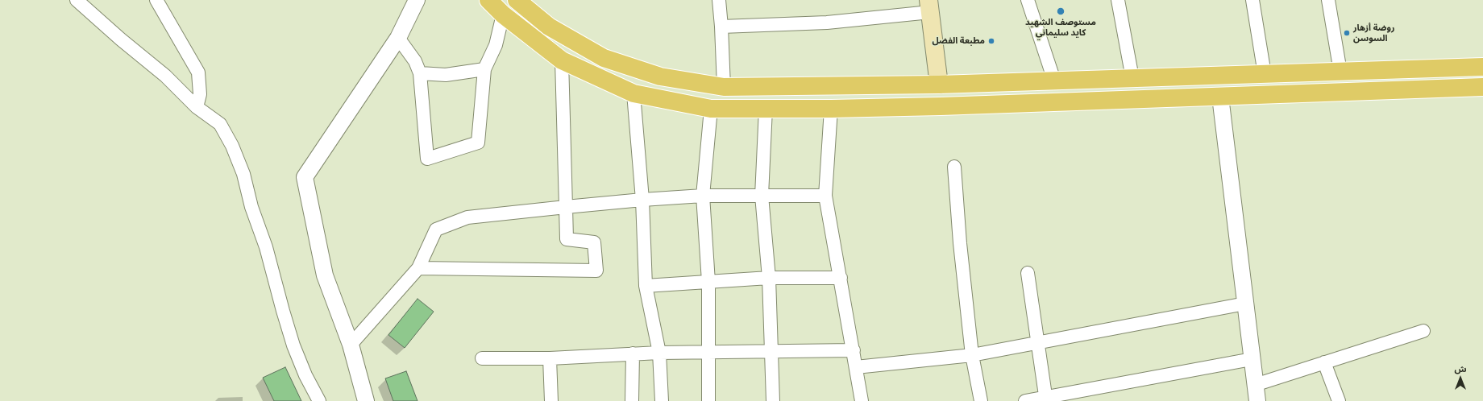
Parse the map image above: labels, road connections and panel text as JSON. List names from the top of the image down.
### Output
{
  "places": ["مستوصف الشهيد كايد سليماني", "روضة أزهار السوسن", "مطبعة الفضل"],
  "north": "top"
}
